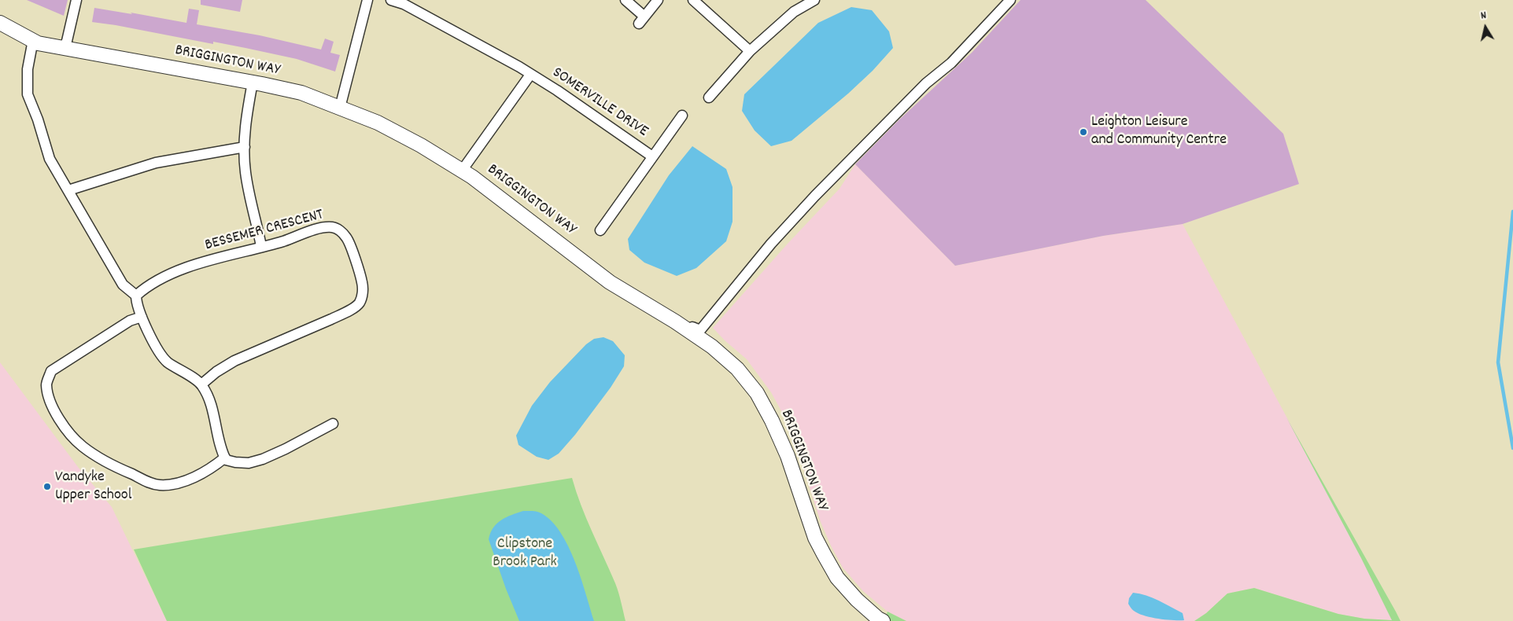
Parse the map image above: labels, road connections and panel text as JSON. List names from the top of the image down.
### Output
{
  "streets": {
    "street": ["BRIGGINGTON WAY", "SOMERVILLE DRIVE", "BESSEMER CRESCENT"]
  },
  "crossings": [
    ["BRIGGINGTON WAY", "SOMERVILLE DRIVE"]
  ],
  "parks": ["Clipstone Brook Park"],
  "places": ["Leighton Leisure and Community Centre", "Vandyke Upper School"],
  "north": "top"
}
